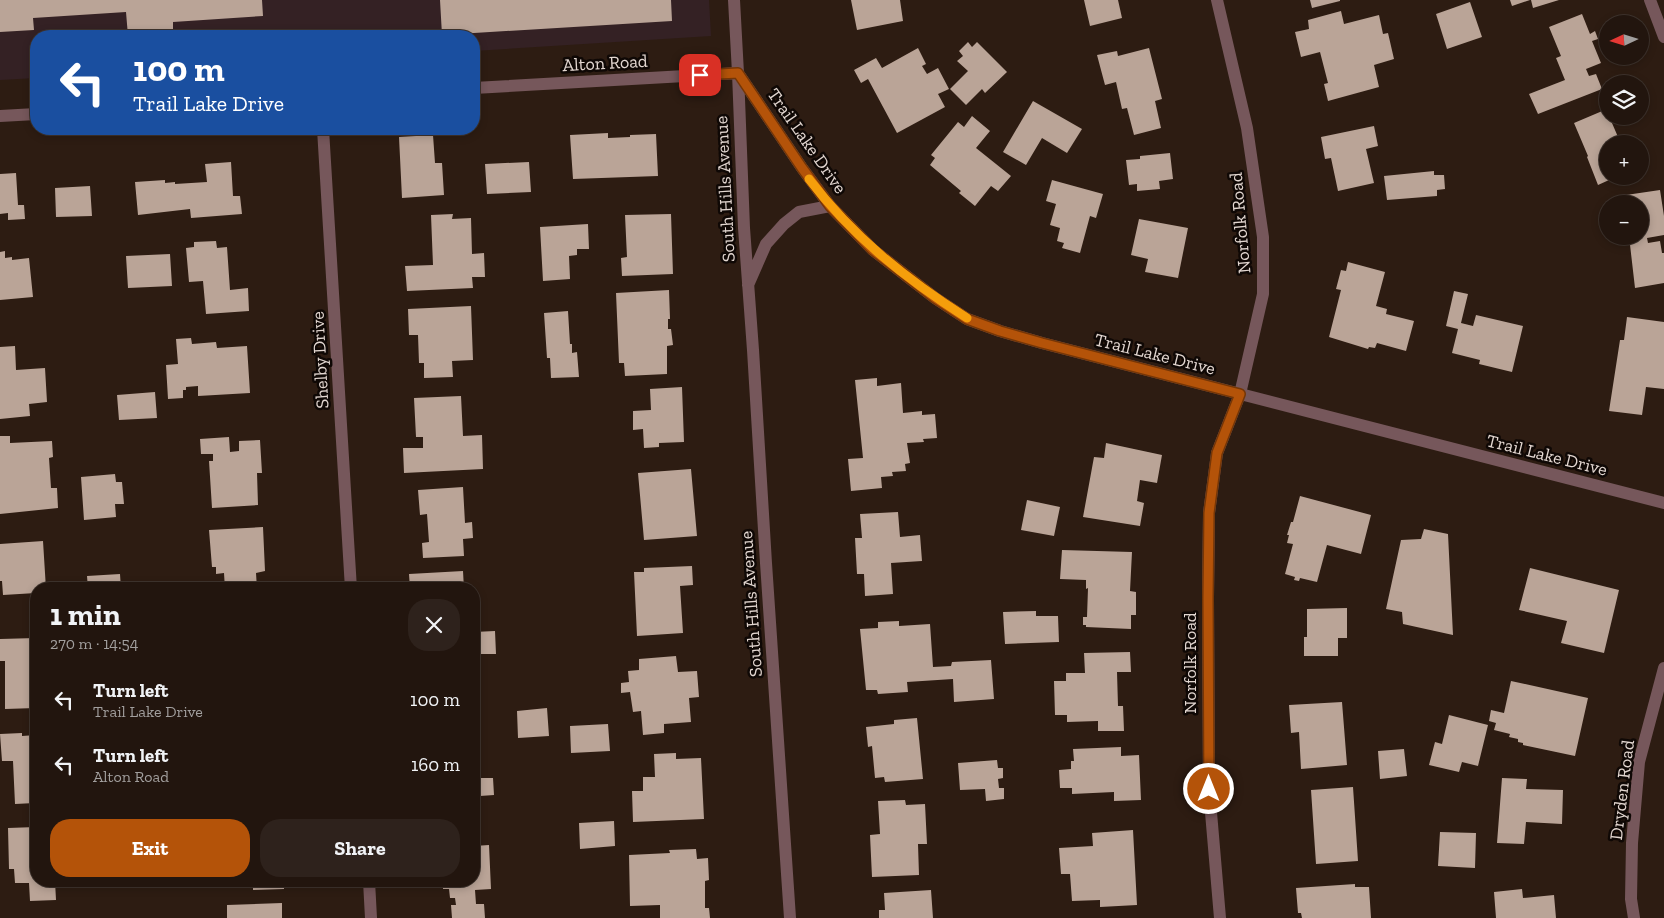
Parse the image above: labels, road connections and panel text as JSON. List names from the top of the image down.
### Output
{
  "streets": {
    "street": [
      "Alton Road",
      "Trail Lake Drive",
      "South Hills Avenue",
      "Norfolk Road",
      "Shelby Drive",
      "Dryden Road"
    ]
  },
  "crossings": [
    ["Alton Road", "Trail Lake Drive"],
    ["Alton Road", "South Hills Avenue"],
    ["Trail Lake Drive", "South Hills Avenue"],
    ["Trail Lake Drive", "Norfolk Road"]
  ],
  "north": "left",
  "page": {
    "map_buttons": ["+", "−"],
    "turn": ["100 m", "Trail Lake Drive"],
    "heading": ["1 min", "270 m · 14:54"],
    "list": [
      {
        "name": "Turn left",
        "note": "Trail Lake Drive",
        "value": "100 m"
      },
      {
        "name": "Turn left",
        "note": "Alton Road",
        "value": "160 m"
      }
    ],
    "buttons": ["Exit", "Share"]
  }
}
